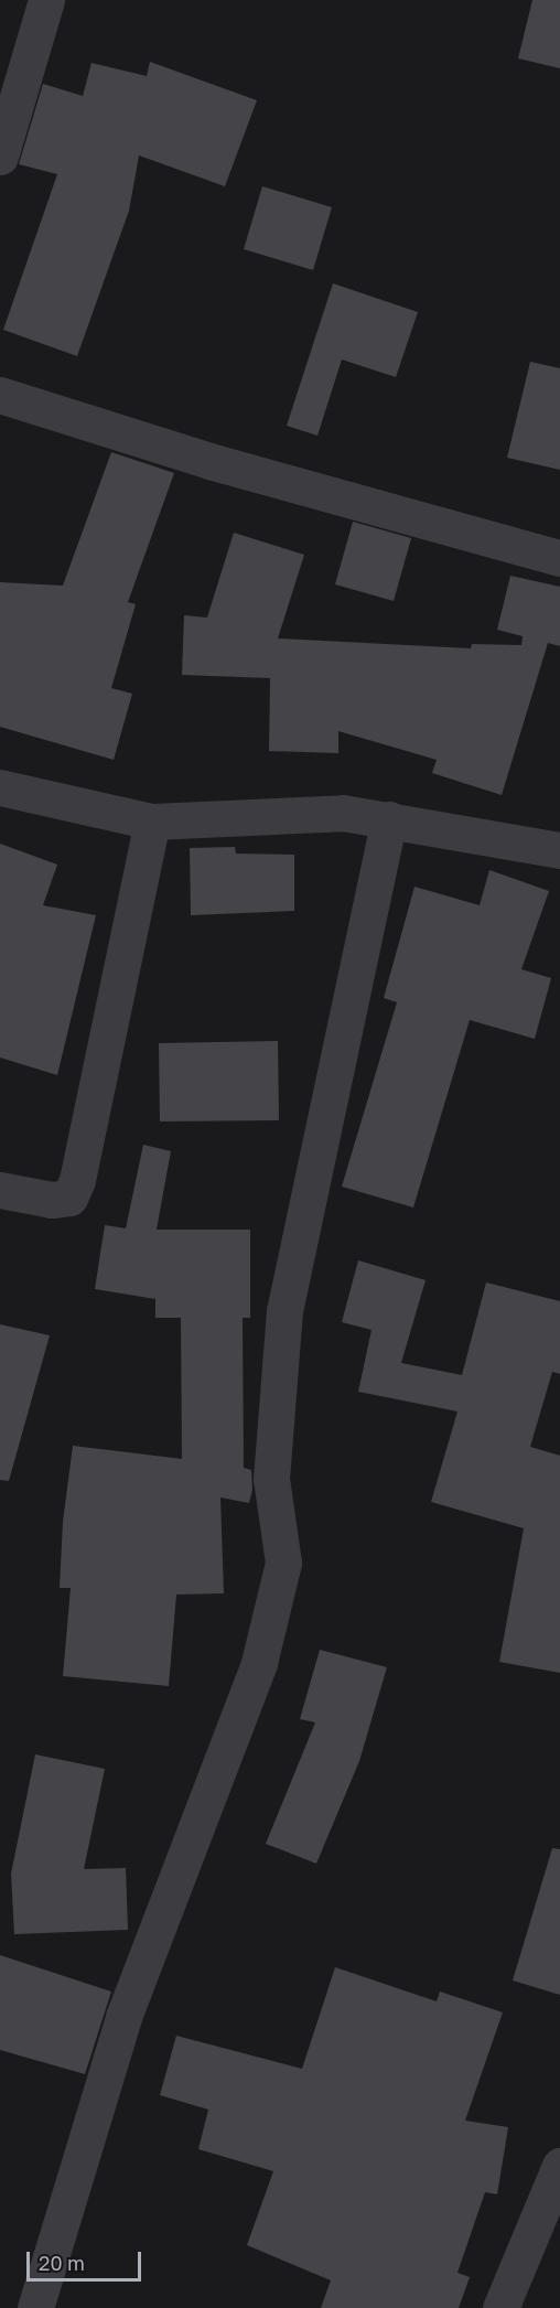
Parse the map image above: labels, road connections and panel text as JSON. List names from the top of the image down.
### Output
{
  "scale_bar": "20 m"
}
